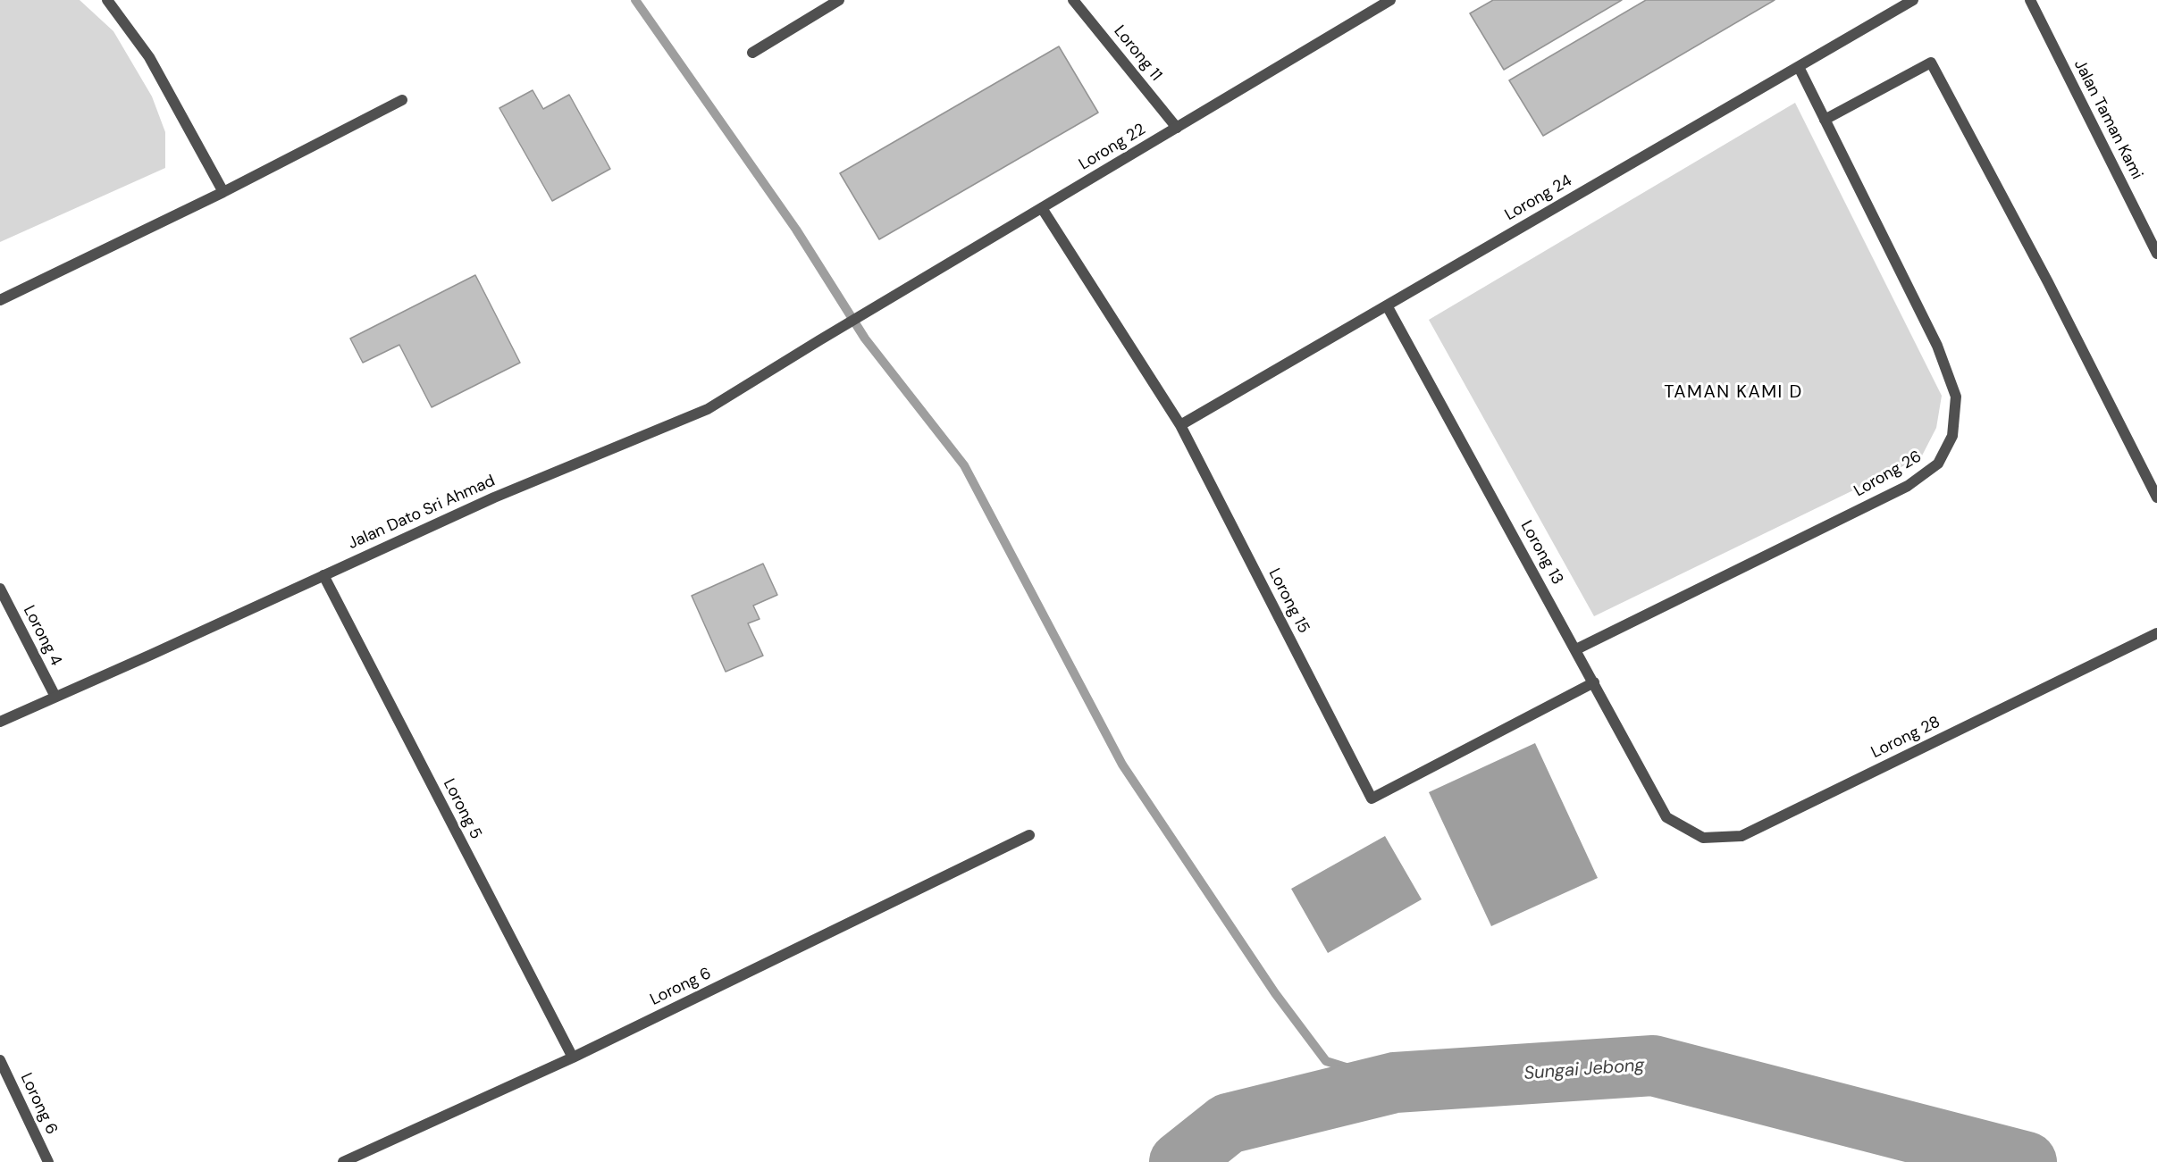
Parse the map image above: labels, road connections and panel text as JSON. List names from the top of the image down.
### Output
{
  "streets": {
    "street": [
      "Lorong 11",
      "Jalan Taman Kami",
      "Lorong 22",
      "Lorong 24",
      "Lorong 26",
      "Jalan Dato Sri Ahmad",
      "Lorong 13",
      "Lorong 15",
      "Lorong 4",
      "Lorong 28",
      "Lorong 5",
      "Lorong 6"
    ]
  },
  "crossings": [
    ["Lorong 11", "Lorong 22"],
    ["Lorong 22", "Jalan Dato Sri Ahmad"],
    ["Lorong 22", "Lorong 15"],
    ["Lorong 24", "Lorong 26"],
    ["Lorong 24", "Lorong 13"],
    ["Lorong 24", "Lorong 15"],
    ["Lorong 26", "Lorong 13"],
    ["Jalan Dato Sri Ahmad", "Lorong 4"],
    ["Jalan Dato Sri Ahmad", "Lorong 5"],
    ["Lorong 13", "Lorong 15"],
    ["Lorong 13", "Lorong 28"],
    ["Lorong 5", "Lorong 6"]
  ],
  "districts": ["TAMAN KAMI D"],
  "water": ["Sungai Jebong"]
}
